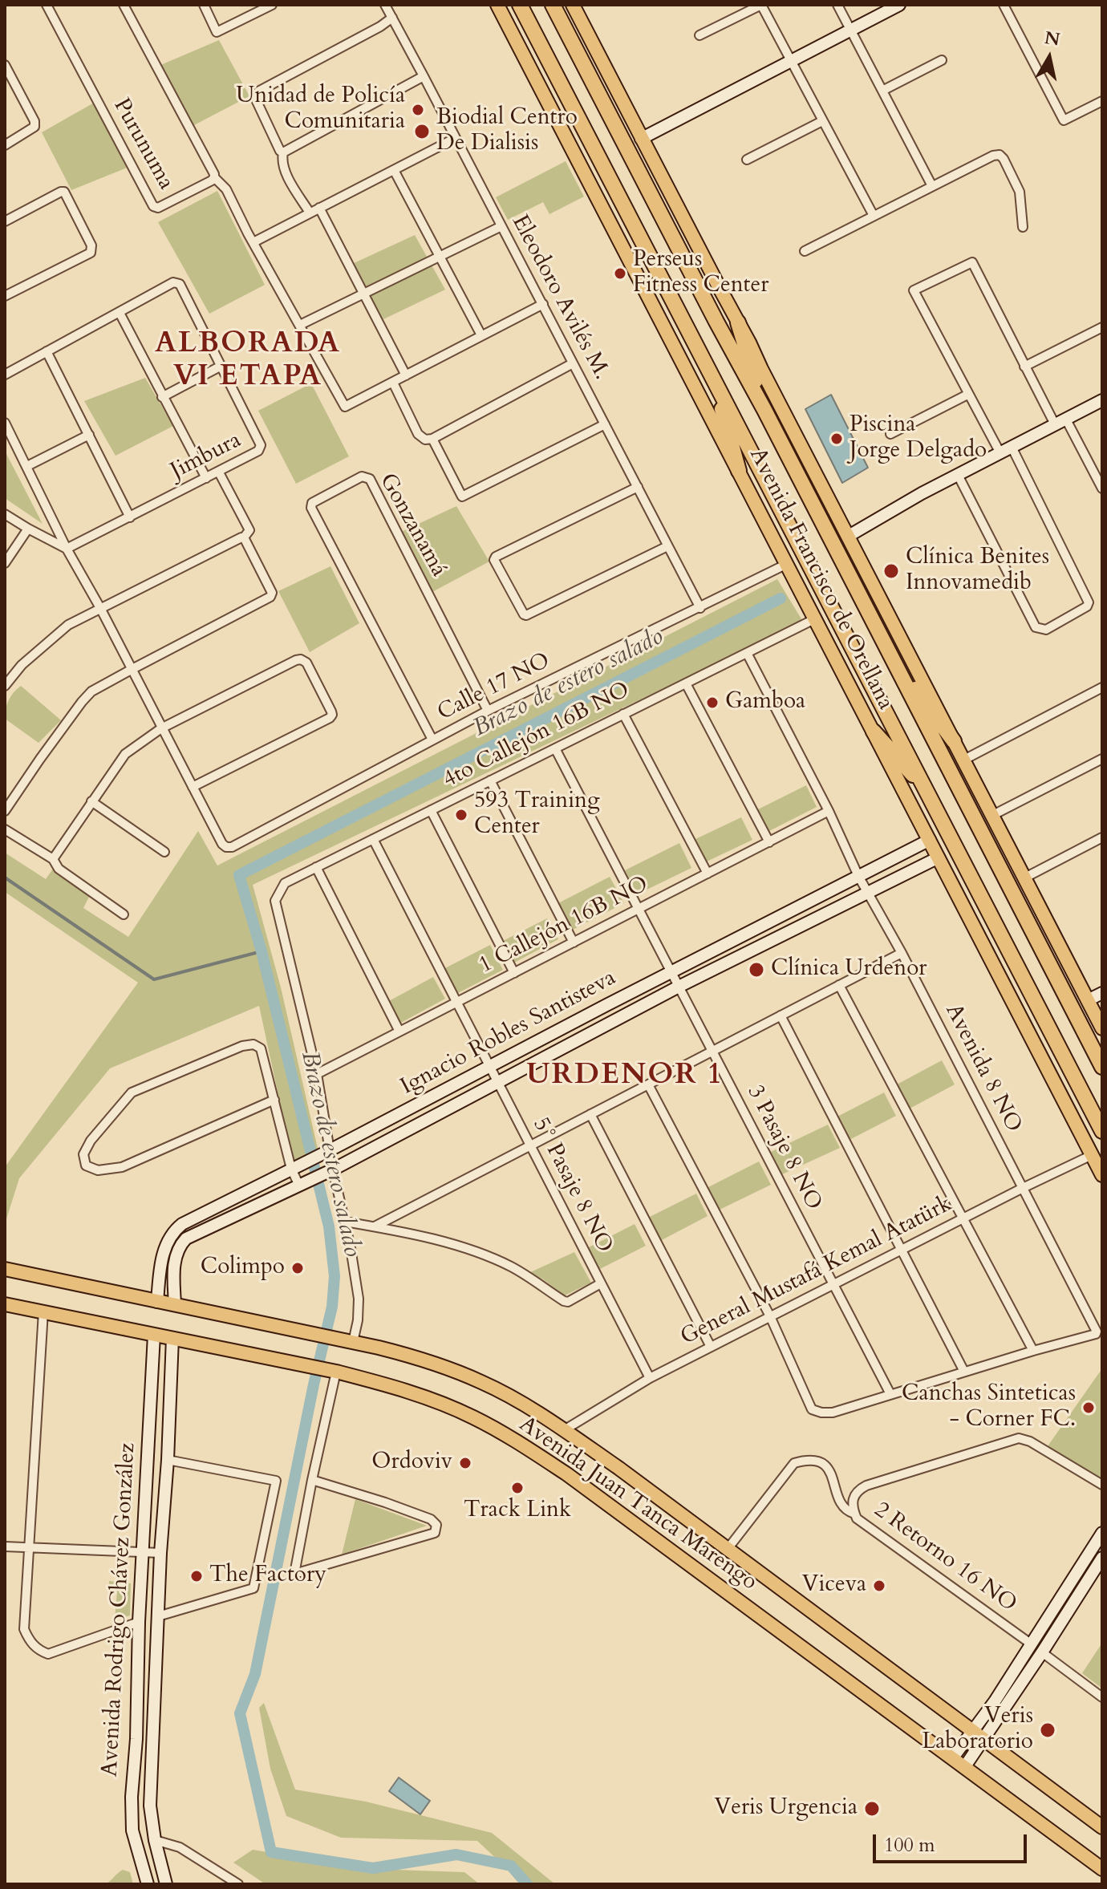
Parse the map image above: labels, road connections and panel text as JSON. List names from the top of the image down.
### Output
{
  "streets": {
    "highway": ["Avenida Francisco de Orellana"],
    "main road": ["Avenida Juan Tanca Marengo"],
    "street": [
      "Purunuma",
      "Eleodoro Avilés M.",
      "Jimbura",
      "Gonzanamá",
      "Calle 17 NO",
      "4to Callejón 16B NO",
      "1 Callejón 16B NO",
      "Ignacio Robles Santisteva",
      "Avenida 8 NO",
      "3 Pasaje 8 NO",
      "5° Pasaje 8 NO",
      "General Mustafá Kemal Atatürk",
      "2 Retorno 16 NO",
      "Avenida Rodrigo Chávez González"
    ]
  },
  "crossings": [
    ["Eleodoro Avilés M.", "Calle 17 NO"],
    ["Gonzanamá", "Calle 17 NO"],
    ["Avenida Francisco de Orellana", "Calle 17 NO"],
    ["Avenida Francisco de Orellana", "4to Callejón 16B NO"],
    ["Avenida Francisco de Orellana", "Ignacio Robles Santisteva"],
    ["Avenida Francisco de Orellana", "General Mustafá Kemal Atatürk"],
    ["4to Callejón 16B NO", "1 Callejón 16B NO"],
    ["4to Callejón 16B NO", "Avenida 8 NO"],
    ["4to Callejón 16B NO", "3 Pasaje 8 NO"],
    ["4to Callejón 16B NO", "5° Pasaje 8 NO"],
    ["1 Callejón 16B NO", "Avenida 8 NO"],
    ["1 Callejón 16B NO", "3 Pasaje 8 NO"],
    ["1 Callejón 16B NO", "5° Pasaje 8 NO"],
    ["Ignacio Robles Santisteva", "Avenida 8 NO"],
    ["Ignacio Robles Santisteva", "3 Pasaje 8 NO"],
    ["Ignacio Robles Santisteva", "5° Pasaje 8 NO"],
    ["Ignacio Robles Santisteva", "Avenida Juan Tanca Marengo"],
    ["Avenida 8 NO", "General Mustafá Kemal Atatürk"],
    ["3 Pasaje 8 NO", "General Mustafá Kemal Atatürk"],
    ["5° Pasaje 8 NO", "General Mustafá Kemal Atatürk"],
    ["General Mustafá Kemal Atatürk", "Avenida Juan Tanca Marengo"],
    ["Avenida Juan Tanca Marengo", "Avenida Rodrigo Chávez González"]
  ],
  "districts": ["ALBORADA VI ETAPA", "URDENOR 1"],
  "water": ["Brazo de estero salado"],
  "places": [
    "Unidad de Policía Comunitaria",
    "Biodial Centro De Dialisis",
    "Perseus Fitness Center",
    "Piscina Jorge Delgado",
    "Clínica Benites Innovamedib",
    "Gamboa",
    "593 Training Center",
    "Clínica Urdenor",
    "Colimpo",
    "Canchas Sinteticas - Corner FC.",
    "Ordoviv",
    "Track Link",
    "The Factory",
    "Viceva",
    "Veris Laboratorio",
    "Veris Urgencia"
  ],
  "scale_bar": "100 m",
  "north": "top"
}
